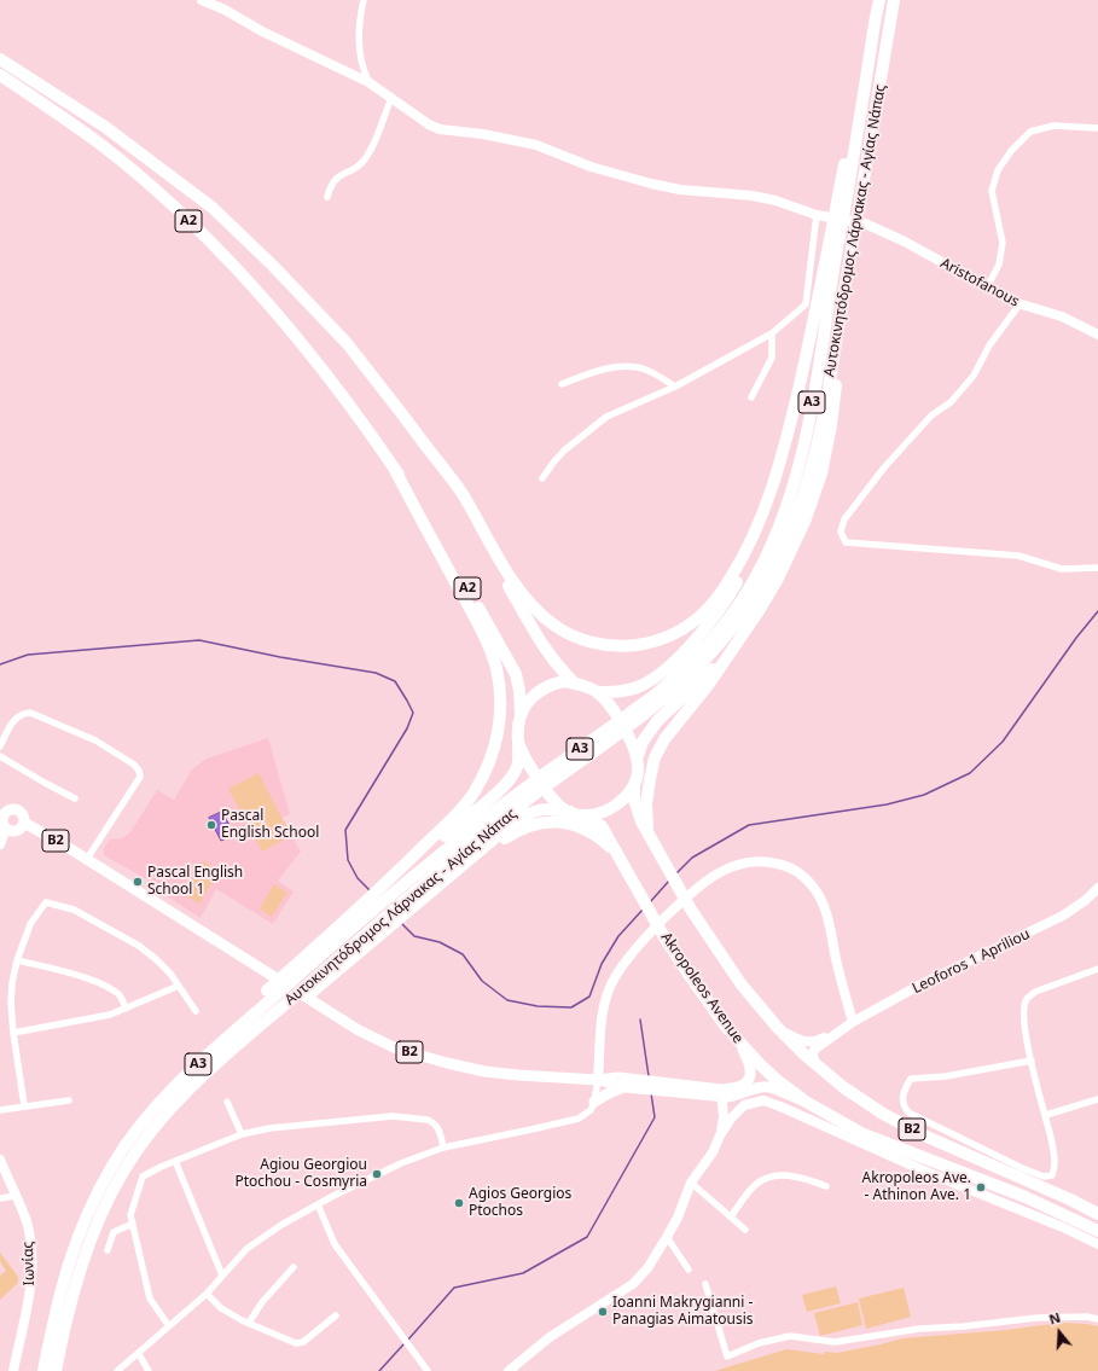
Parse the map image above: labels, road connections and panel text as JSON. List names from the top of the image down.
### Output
{
  "streets": {
    "highway": [
      "A2",
      "Αυτοκινητόδρομος Λάρνακας - Αγίας Νάπας",
      "A3",
      "B2",
      "Akropoleos Avenue"
    ],
    "main road": ["Aristofanous", "Leoforos 1 Apriliou", "Ιωνίας"]
  },
  "crossings": [
    ["A2", "B2"],
    ["Αυτοκινητόδρομος Λάρνακας - Αγίας Νάπας", "Aristofanous"],
    ["B2", "Leoforos 1 Apriliou"],
    ["B2", "Akropoleos Avenue"]
  ],
  "places": [
    "Pascal English School",
    "Pascal English School 1",
    "Agiou Georgiou Ptochou - Cosmyria",
    "Akropoleos Ave. - Athinon Ave. 1",
    "Agios Georgios Ptochos",
    "Ioanni Makrygianni - Panagias Aimatousis"
  ],
  "north": "top"
}
